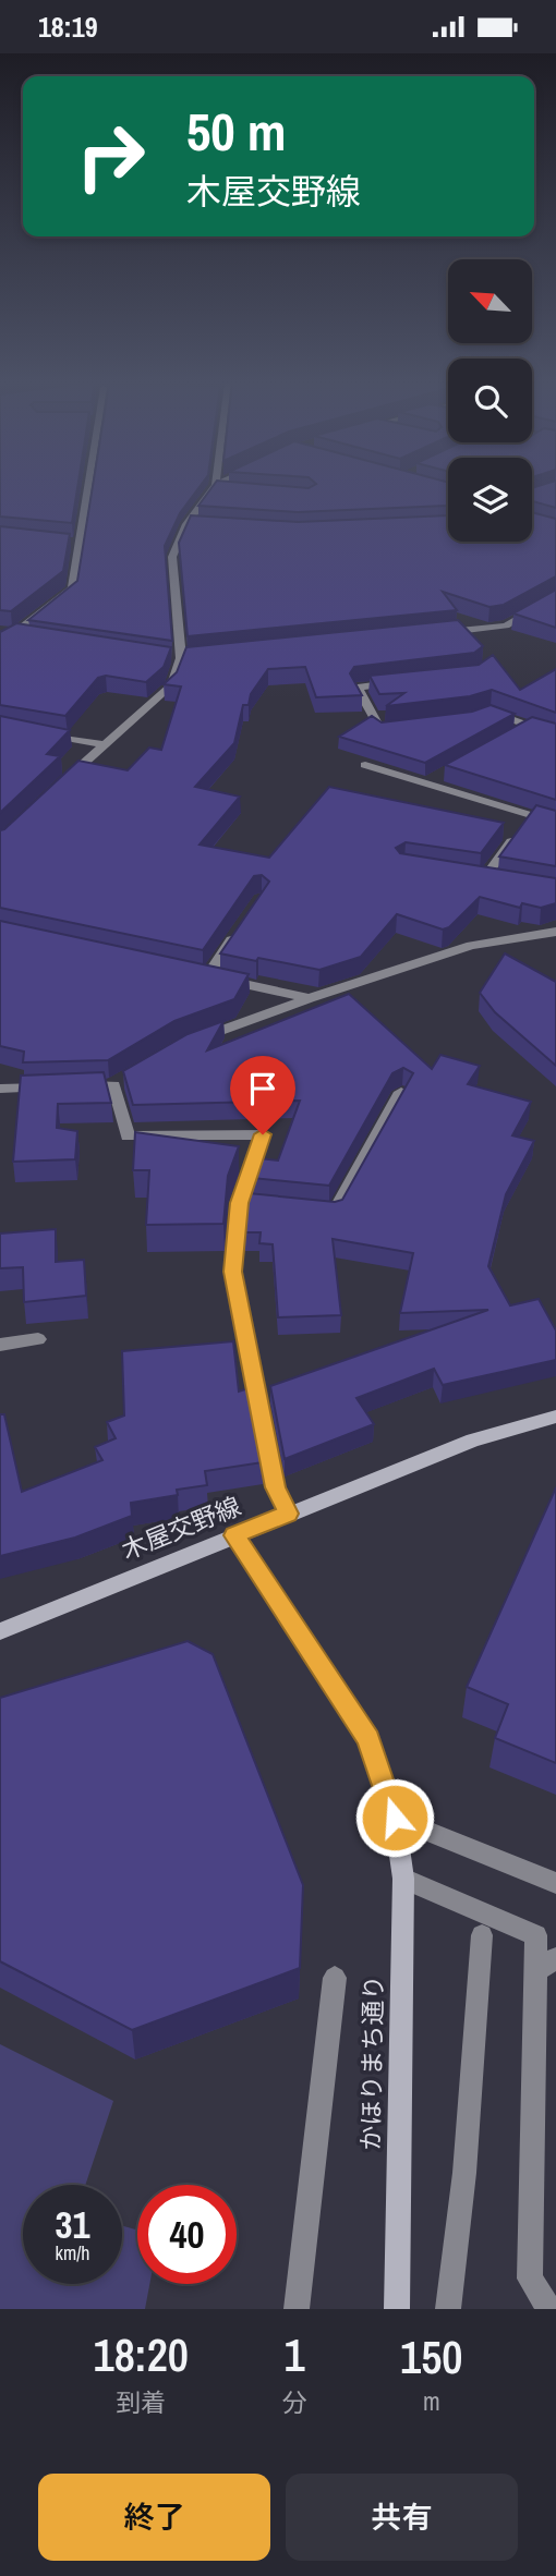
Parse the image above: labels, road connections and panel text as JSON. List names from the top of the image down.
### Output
{
  "streets": {
    "street": ["木屋交野線", "かほりまち通り"]
  },
  "crossings": [
    ["木屋交野線", "かほりまち通り"]
  ],
  "north": "top left",
  "page": {
    "status": "18:19",
    "turn": ["50 m", "木屋交野線"],
    "speed": "31 km/h",
    "limit": "40",
    "eta": [
      "18:20",
      "到着",
      "1",
      "分",
      "150",
      "m"
    ],
    "buttons": ["終了", "共有"]
  }
}
